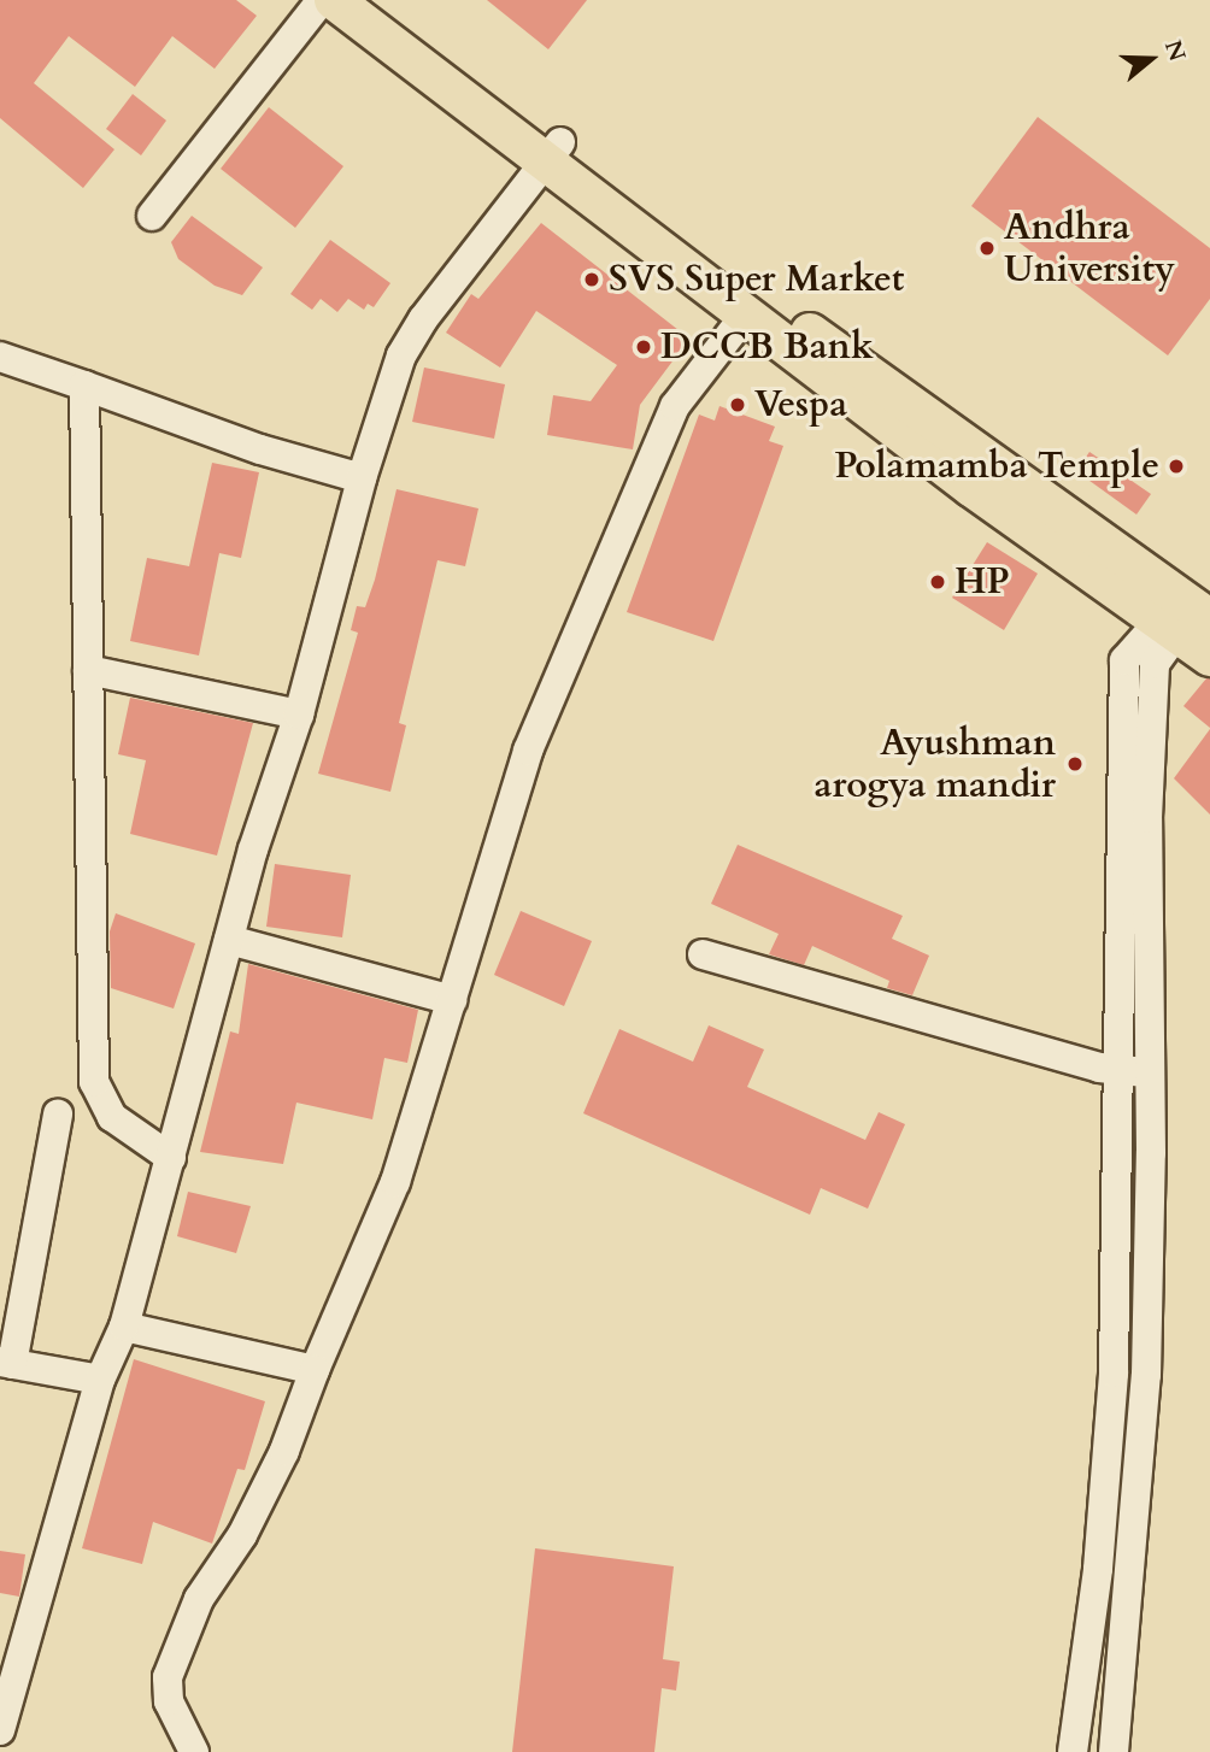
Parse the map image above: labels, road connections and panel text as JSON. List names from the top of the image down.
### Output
{
  "places": [
    "Andhra University",
    "SVS Super Market",
    "DCCB Bank",
    "Vespa",
    "Polamamba Temple",
    "HP",
    "Ayushman arogya mandir"
  ],
  "north": "right"
}
